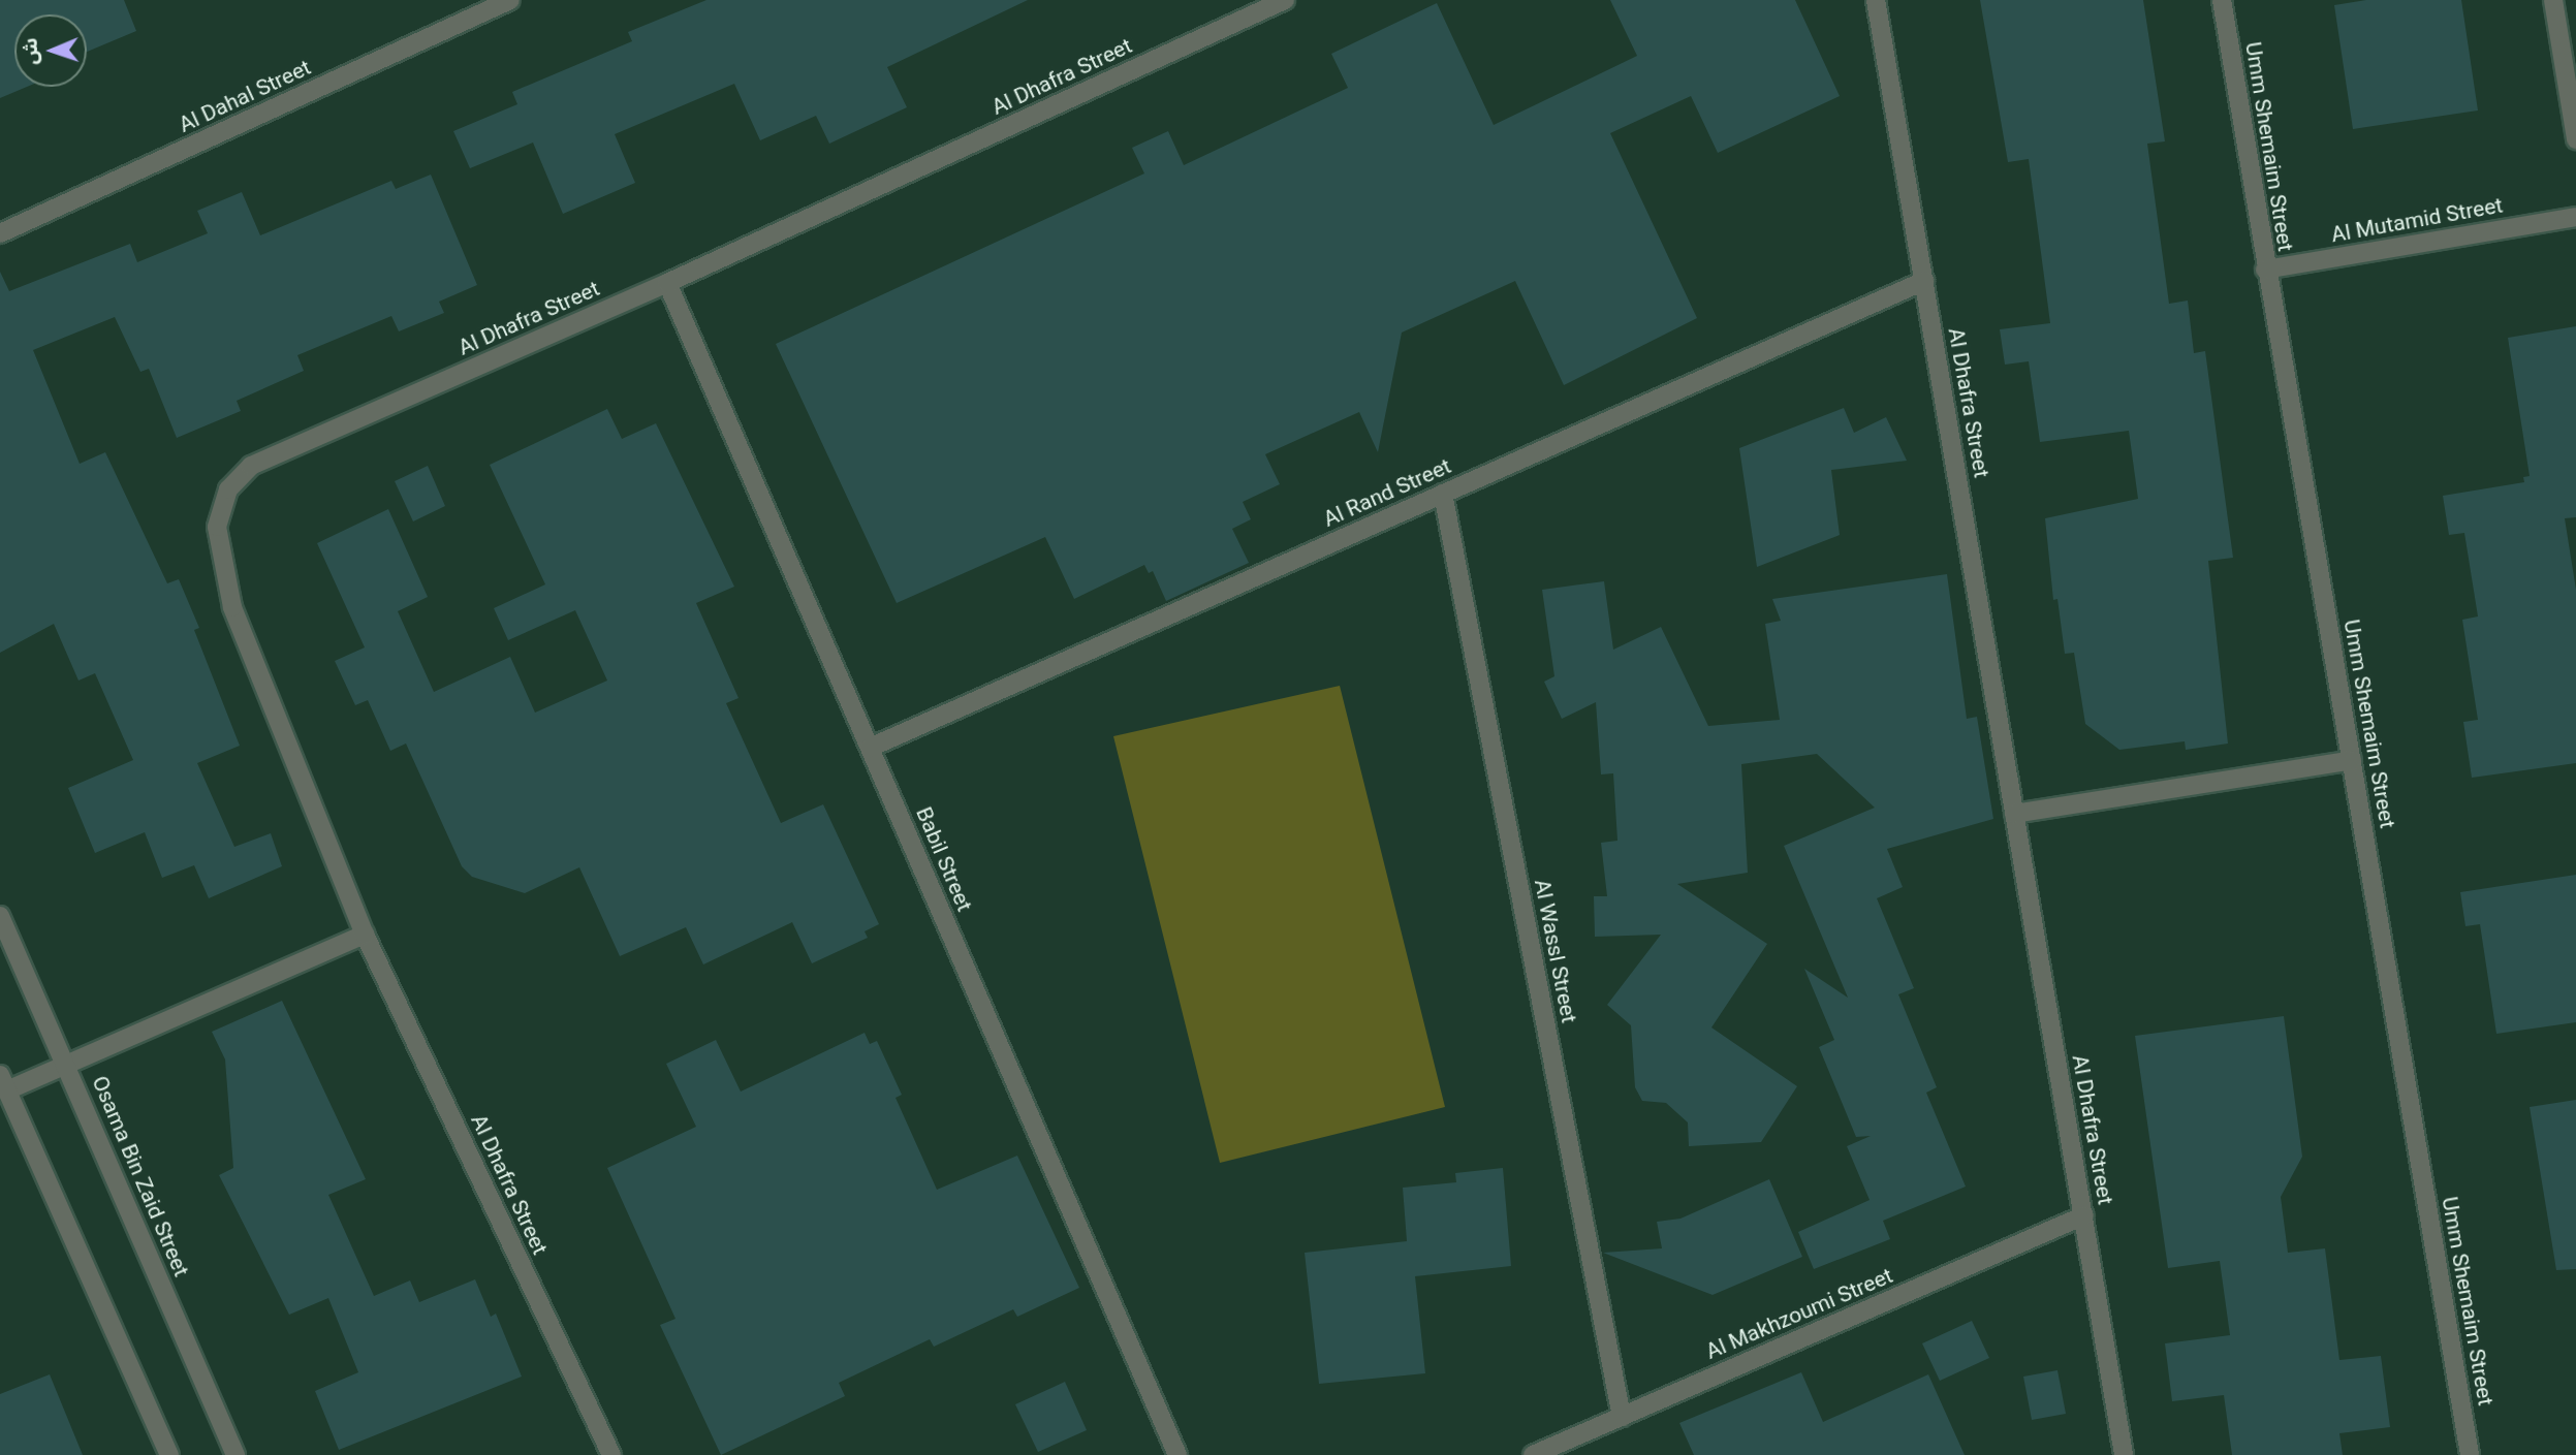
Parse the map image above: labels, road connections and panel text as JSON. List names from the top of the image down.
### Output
{
  "streets": {
    "street": [
      "Al Dhafra Street",
      "Al Dahal Street",
      "Umm Shemaim Street",
      "Al Mutamid Street",
      "Al Rand Street",
      "Babil Street",
      "Al Wassl Street",
      "Osama Bin Zaid Street",
      "Al Makhzoumi Street"
    ]
  },
  "crossings": [
    ["Al Dhafra Street", "Al Rand Street"],
    ["Al Dhafra Street", "Babil Street"],
    ["Al Dhafra Street", "Al Makhzoumi Street"],
    ["Umm Shemaim Street", "Al Mutamid Street"],
    ["Al Rand Street", "Babil Street"],
    ["Al Rand Street", "Al Wassl Street"],
    ["Al Wassl Street", "Al Makhzoumi Street"]
  ],
  "north": "left"
}
